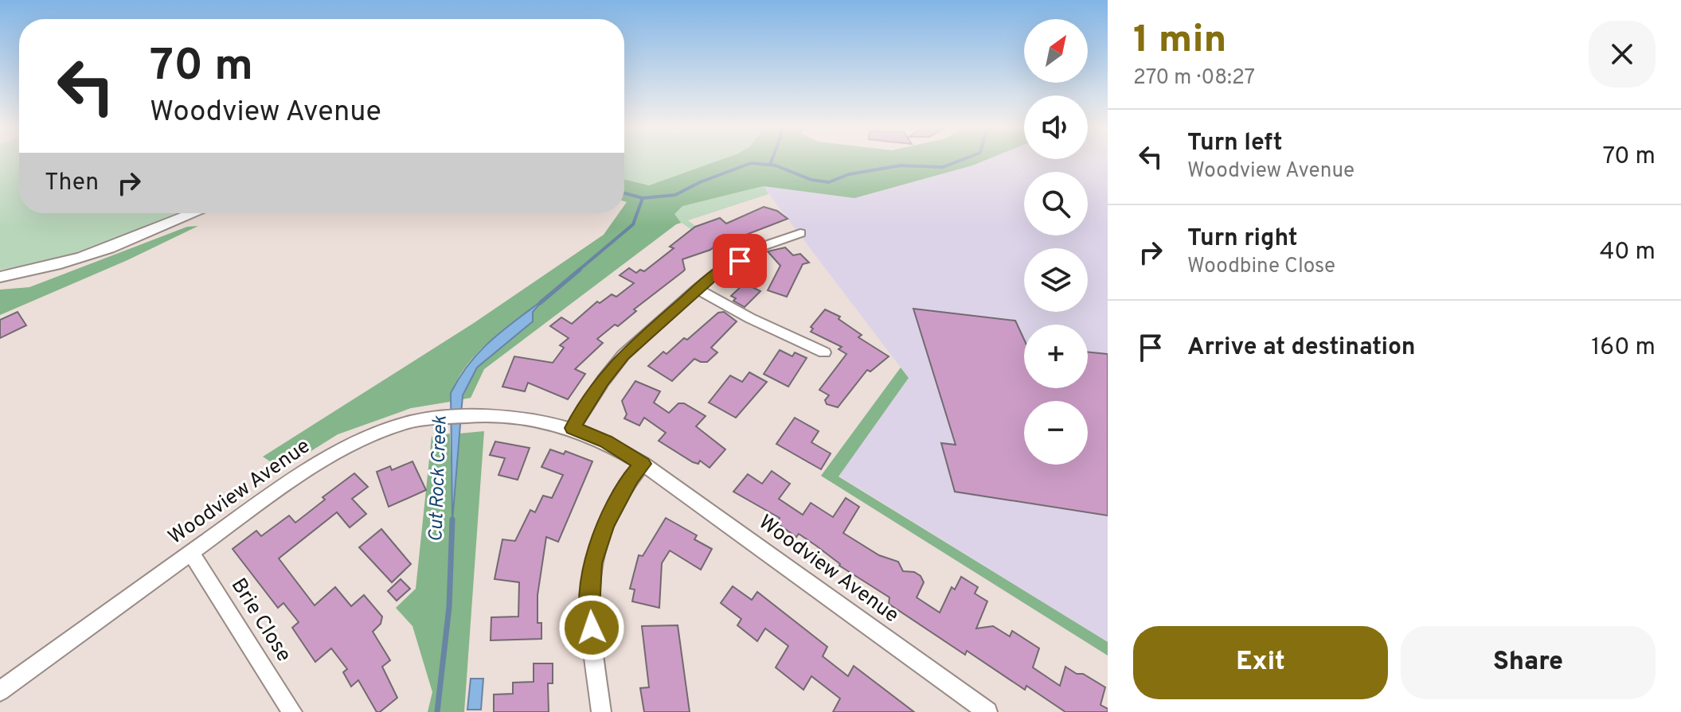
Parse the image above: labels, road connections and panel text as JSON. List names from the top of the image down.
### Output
{
  "streets": {
    "street": ["Woodview Avenue", "Brie Close"]
  },
  "crossings": [
    ["Woodview Avenue", "Brie Close"]
  ],
  "water": ["Cut Rock Creek"],
  "north": "top right",
  "page": {
    "heading": ["1 min", "270 m · 08:27"],
    "map_buttons": ["+", "−"],
    "turn": ["70 m", "Woodview Avenue"],
    "list": [
      {
        "name": "Turn left",
        "note": "Woodview Avenue",
        "value": "70 m"
      },
      {
        "name": "Turn right",
        "note": "Woodbine Close",
        "value": "40 m"
      },
      {
        "name": "Arrive at destination",
        "value": "160 m"
      }
    ],
    "then": "Then",
    "buttons": ["Exit", "Share"]
  }
}
